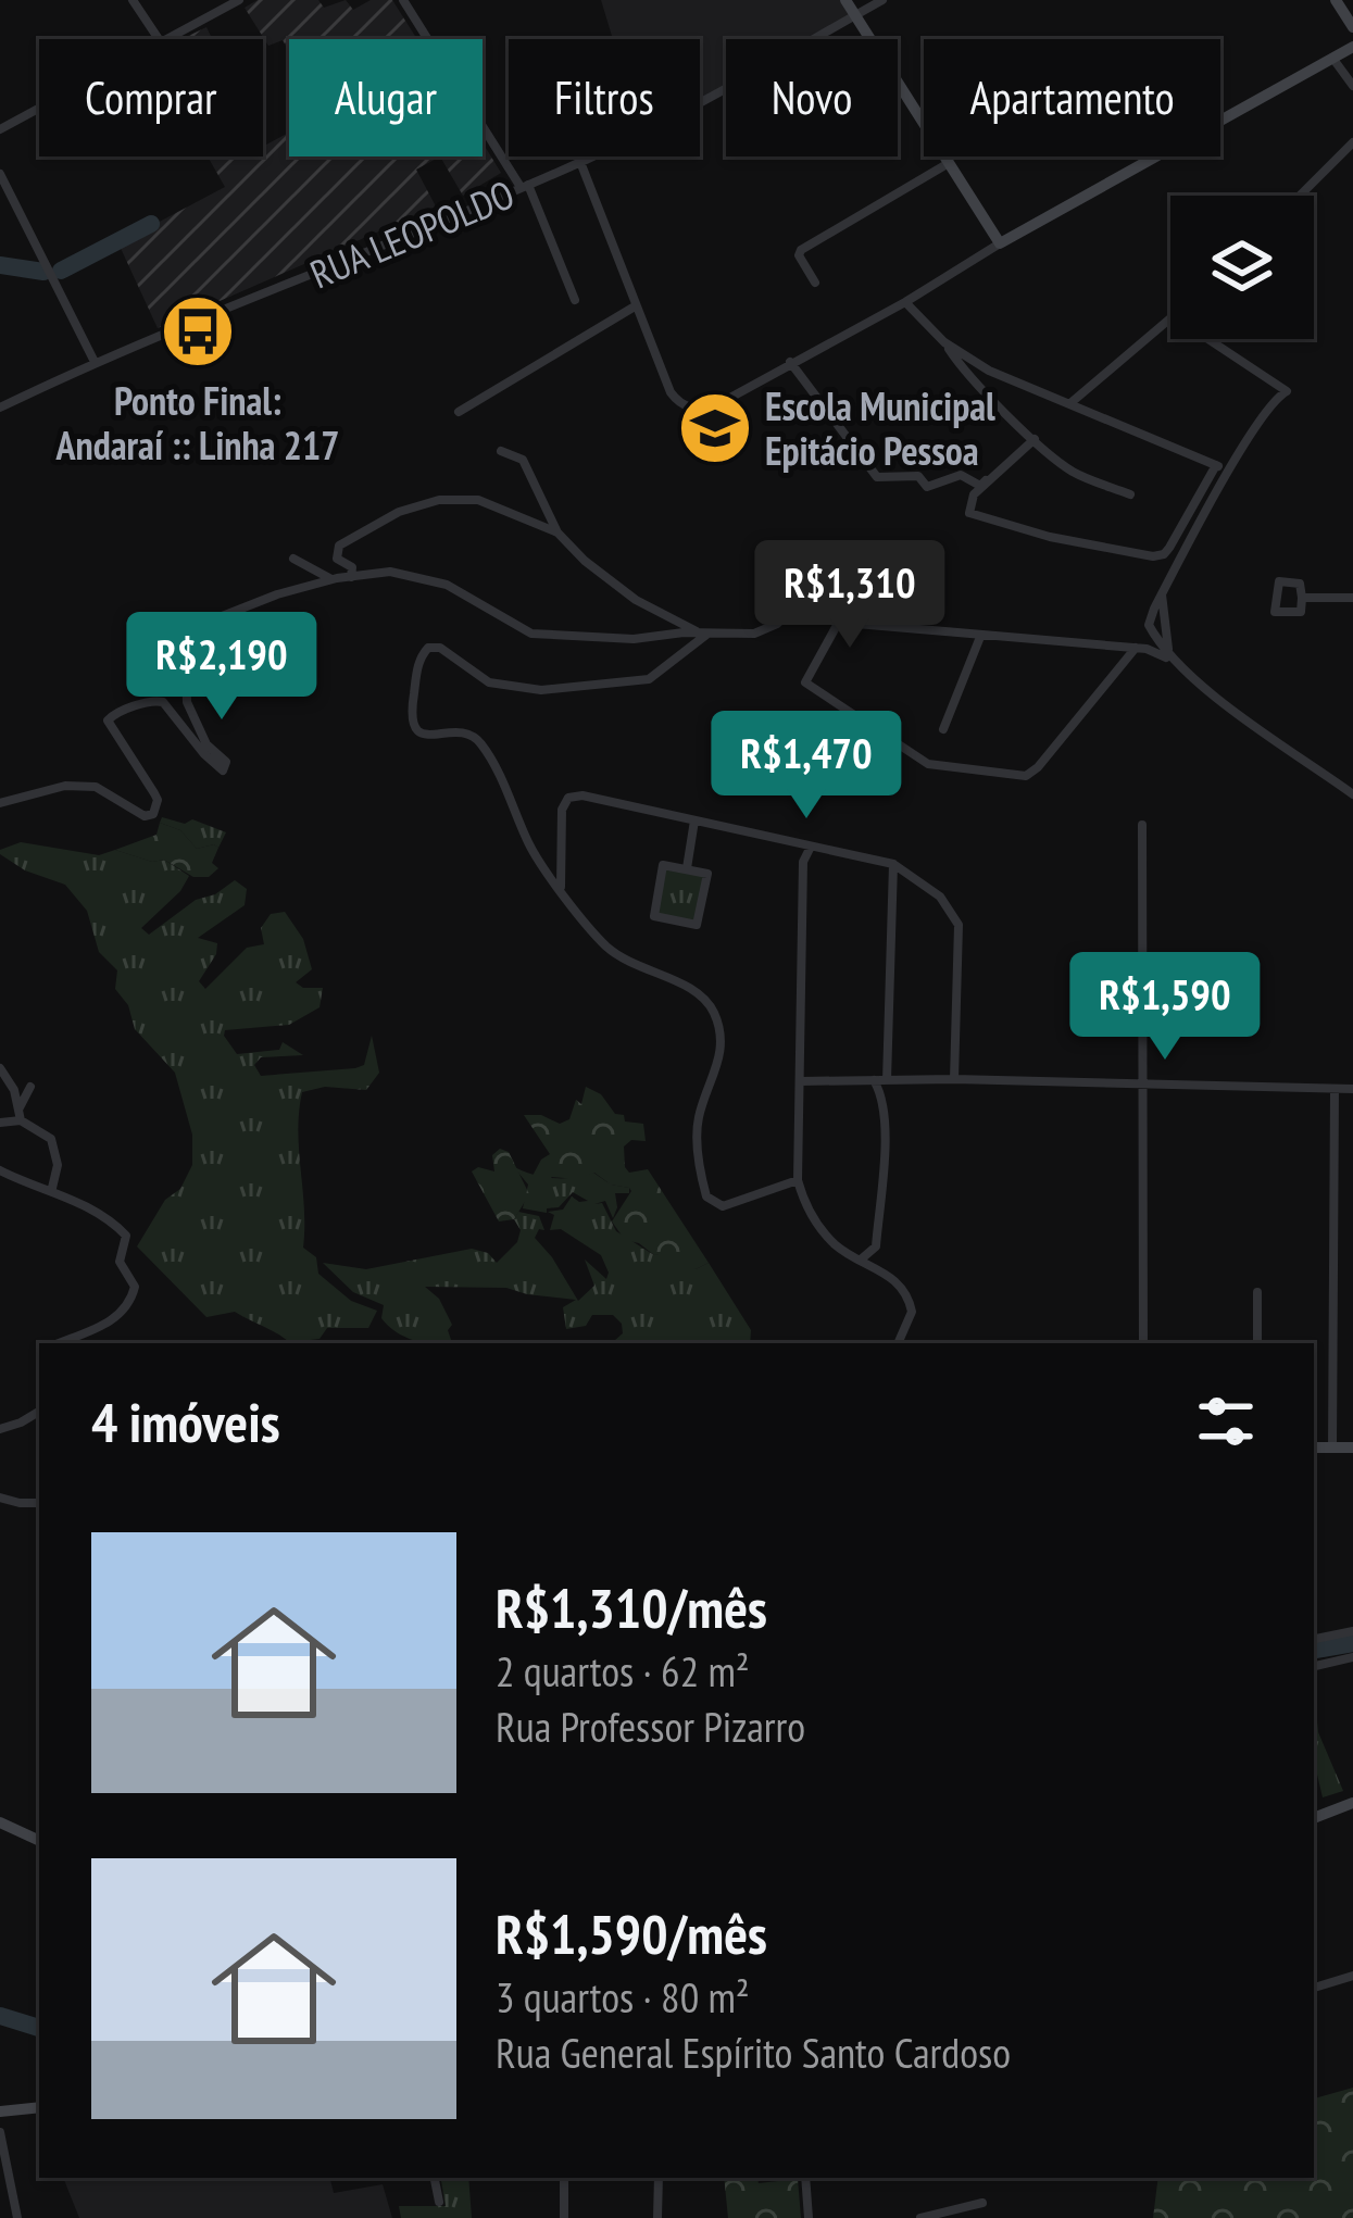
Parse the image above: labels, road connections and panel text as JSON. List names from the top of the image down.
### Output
{
  "streets": {
    "street": ["RUA LEOPOLDO"]
  },
  "places": {
    "bus stop": ["Ponto Final: Andaraí :: Linha 217"],
    "school or university": ["Escola Municipal Epitácio Pessoa"]
  },
  "page": {
    "chip": [
      "Comprar",
      "Alugar",
      "Filtros",
      "Novo",
      "Apartamento"
    ],
    "price": [
      "R$1,310",
      "R$2,190",
      "R$1,470",
      "R$1,590"
    ],
    "heading": "4 imóveis",
    "list": [
      {
        "name": "R$1,310/mês",
        "note": "2 quartos · 62 m² · Rua Professor Pizarro"
      },
      {
        "name": "R$1,590/mês",
        "note": "3 quartos · 80 m² · Rua General Espírito Santo Cardoso"
      }
    ]
  }
}
